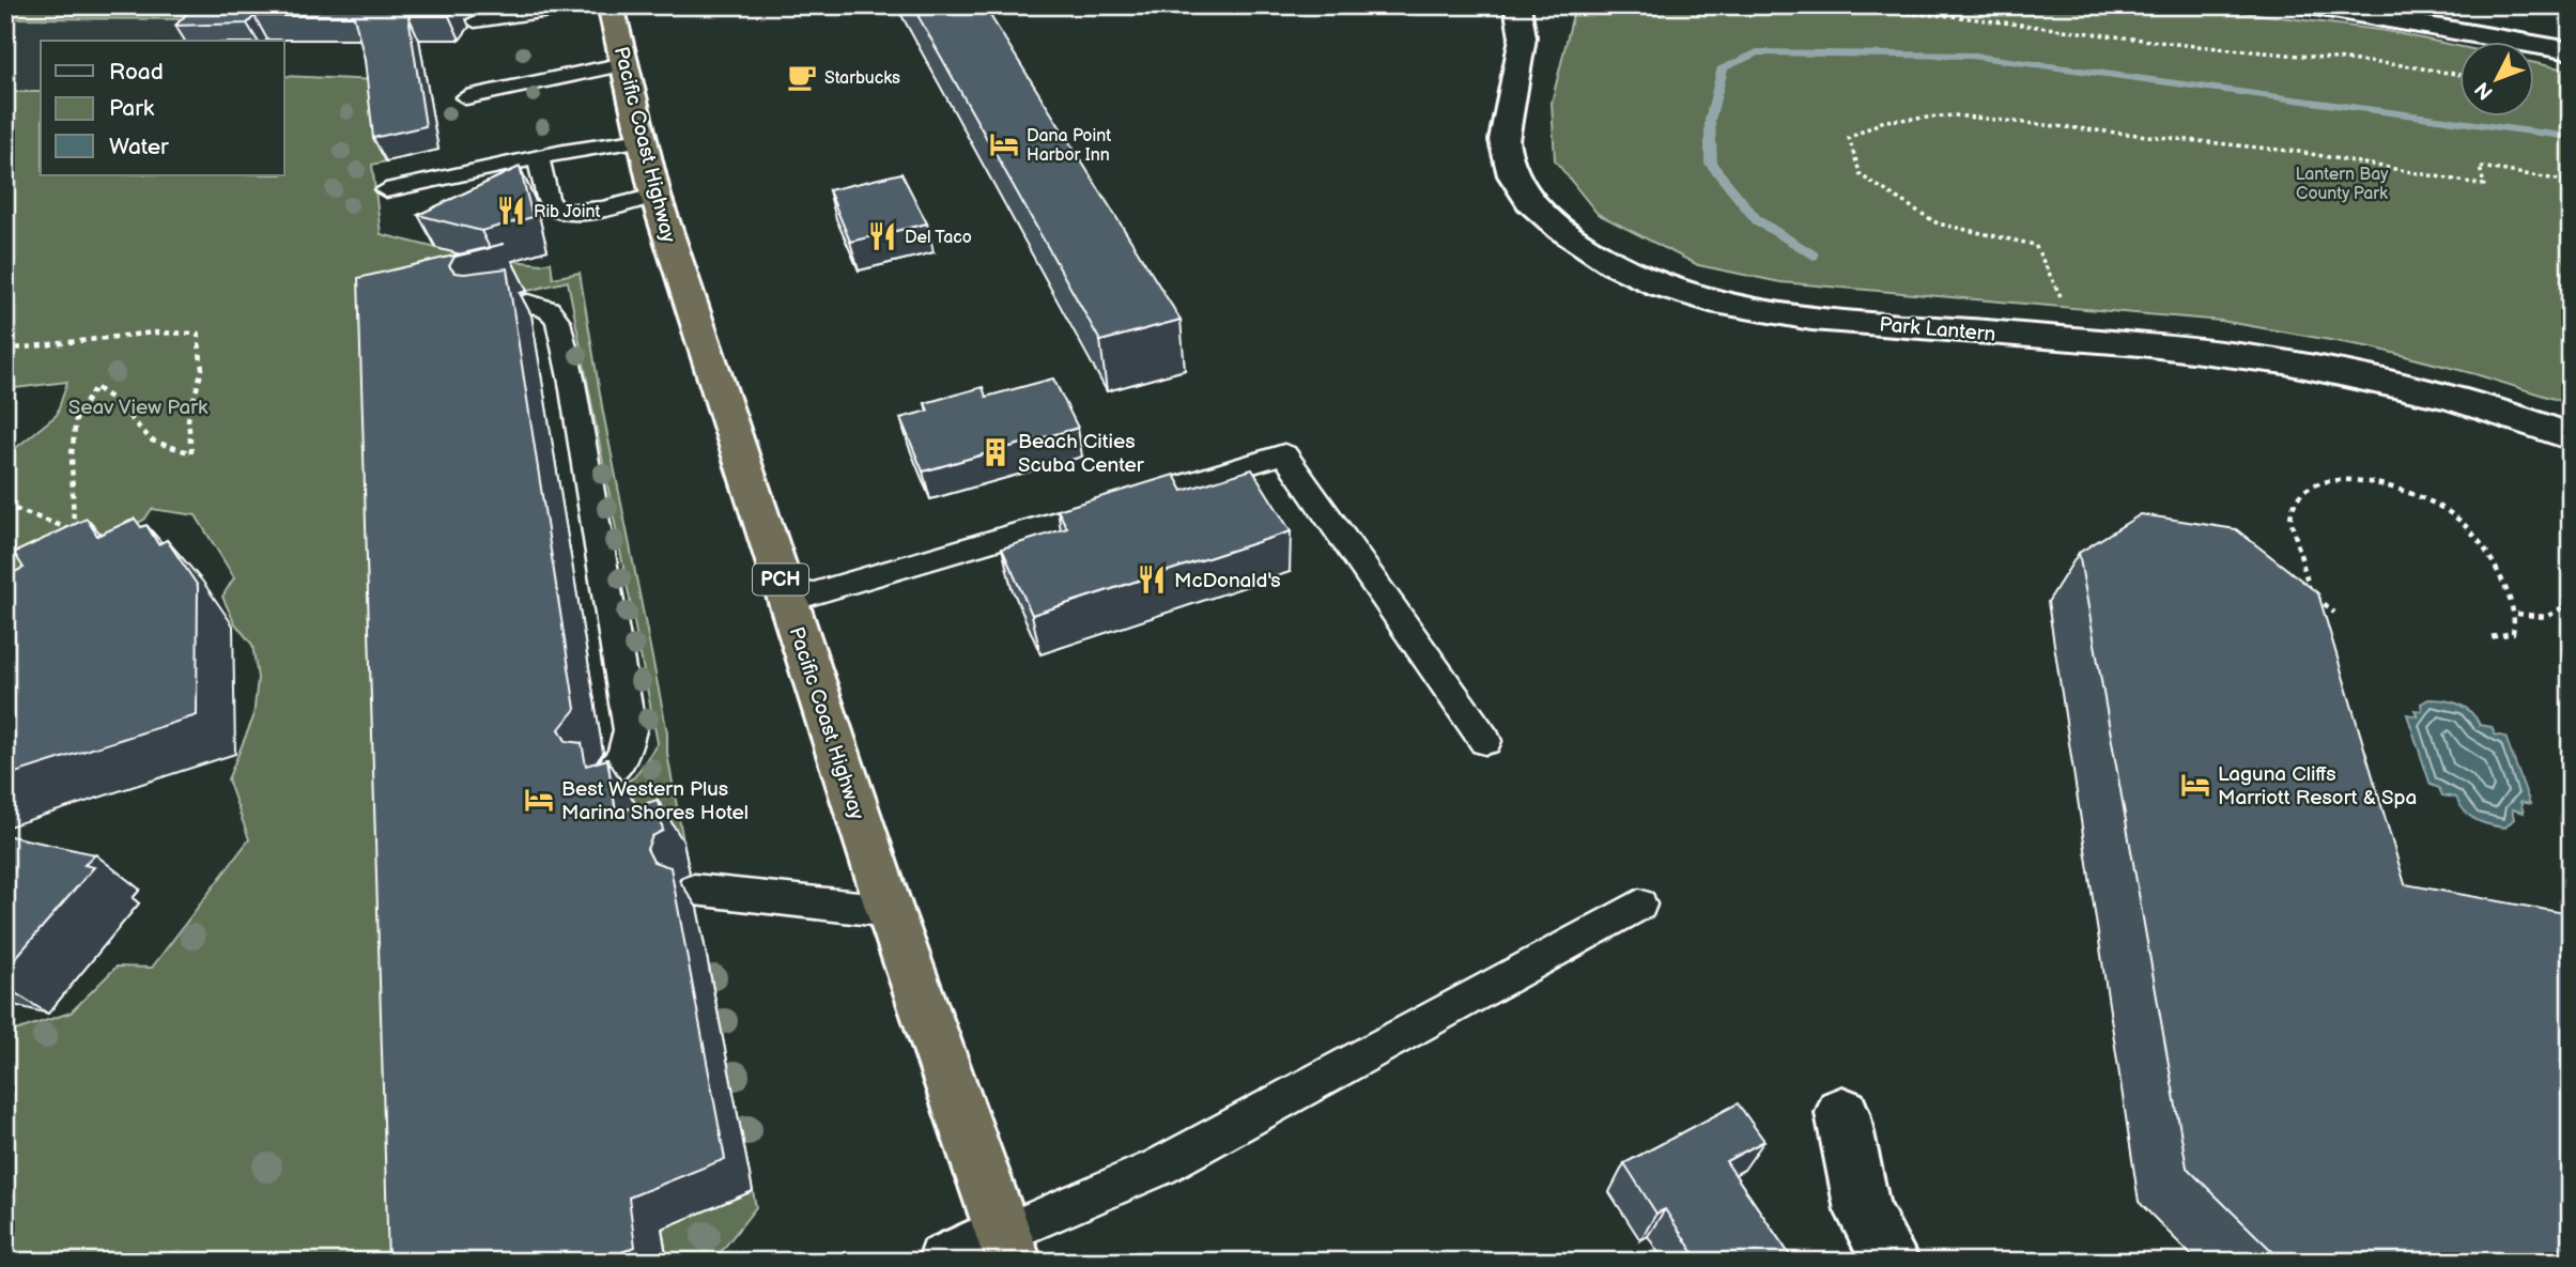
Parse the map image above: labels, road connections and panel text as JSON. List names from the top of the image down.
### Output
{
  "streets": {
    "highway": ["Pacific Coast Highway", "PCH"],
    "street": ["Park Lantern"]
  },
  "parks": ["Lantern Bay County Park", "Seav View Park"],
  "places": {
    "cafe": ["Starbucks"],
    "hotel": ["Dana Point Harbor Inn", "Laguna Cliffs Marriott Resort & Spa", "Best Western Plus Marina Shores Hotel"],
    "restaurant": ["Rib Joint", "Del Taco", "McDonald's"],
    "building": ["Beach Cities Scuba Center"]
  },
  "legend": ["Road", "Park", "Water"],
  "north": "bottom left"
}
